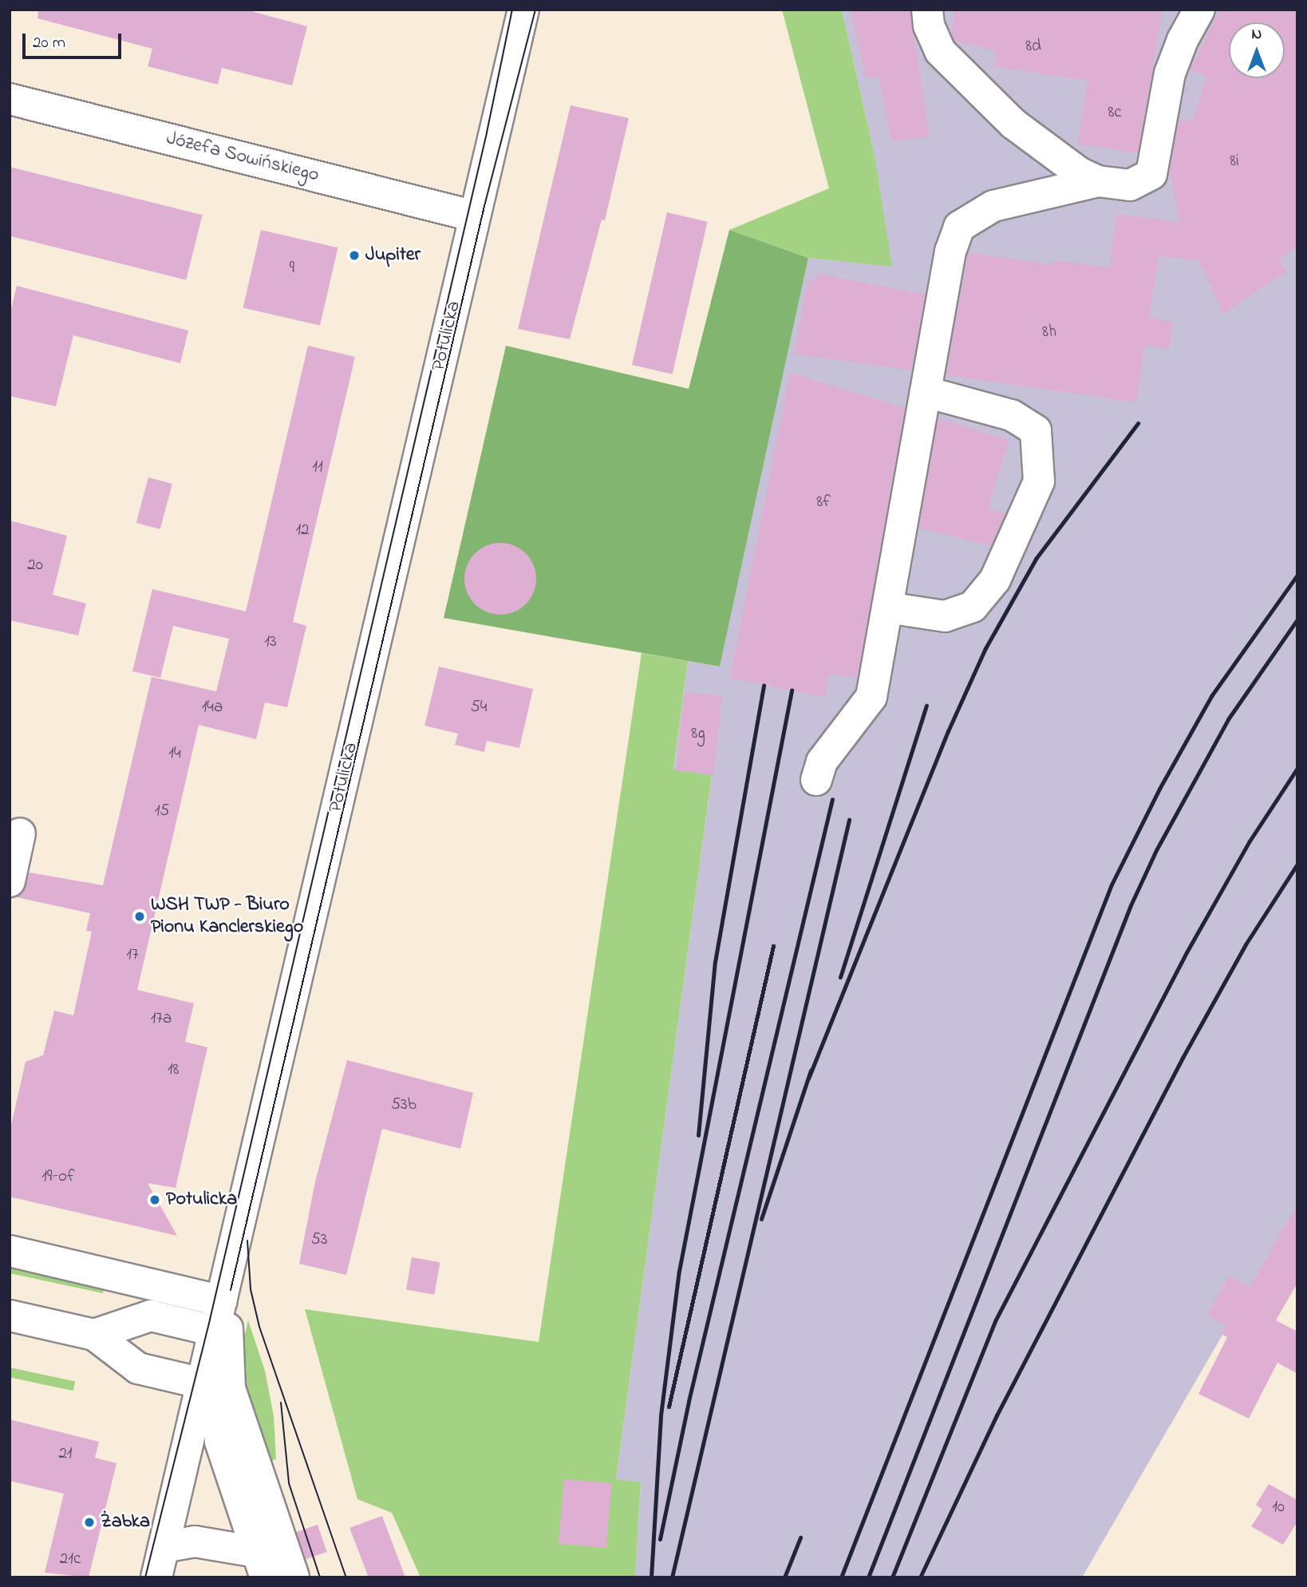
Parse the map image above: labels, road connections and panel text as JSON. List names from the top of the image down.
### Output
{
  "streets": {
    "street": ["Józefa Sowińskiego", "Potulicka"]
  },
  "crossings": [
    ["Józefa Sowińskiego", "Potulicka"]
  ],
  "places": [
    "Jupiter",
    "WSH TWP - Biuro Pionu Kanclerskiego",
    "Potulicka",
    "Żabka"
  ],
  "house_numbers": [
    "8d",
    "8c",
    "8i",
    "9",
    "8h",
    "11",
    "8f",
    "12",
    "20",
    "13",
    "14a",
    "54",
    "8g",
    "14",
    "15",
    "17",
    "17a",
    "18",
    "53b",
    "19-of",
    "53",
    "21",
    "10",
    "21c"
  ],
  "scale_bar": "20 m",
  "north": "top"
}
